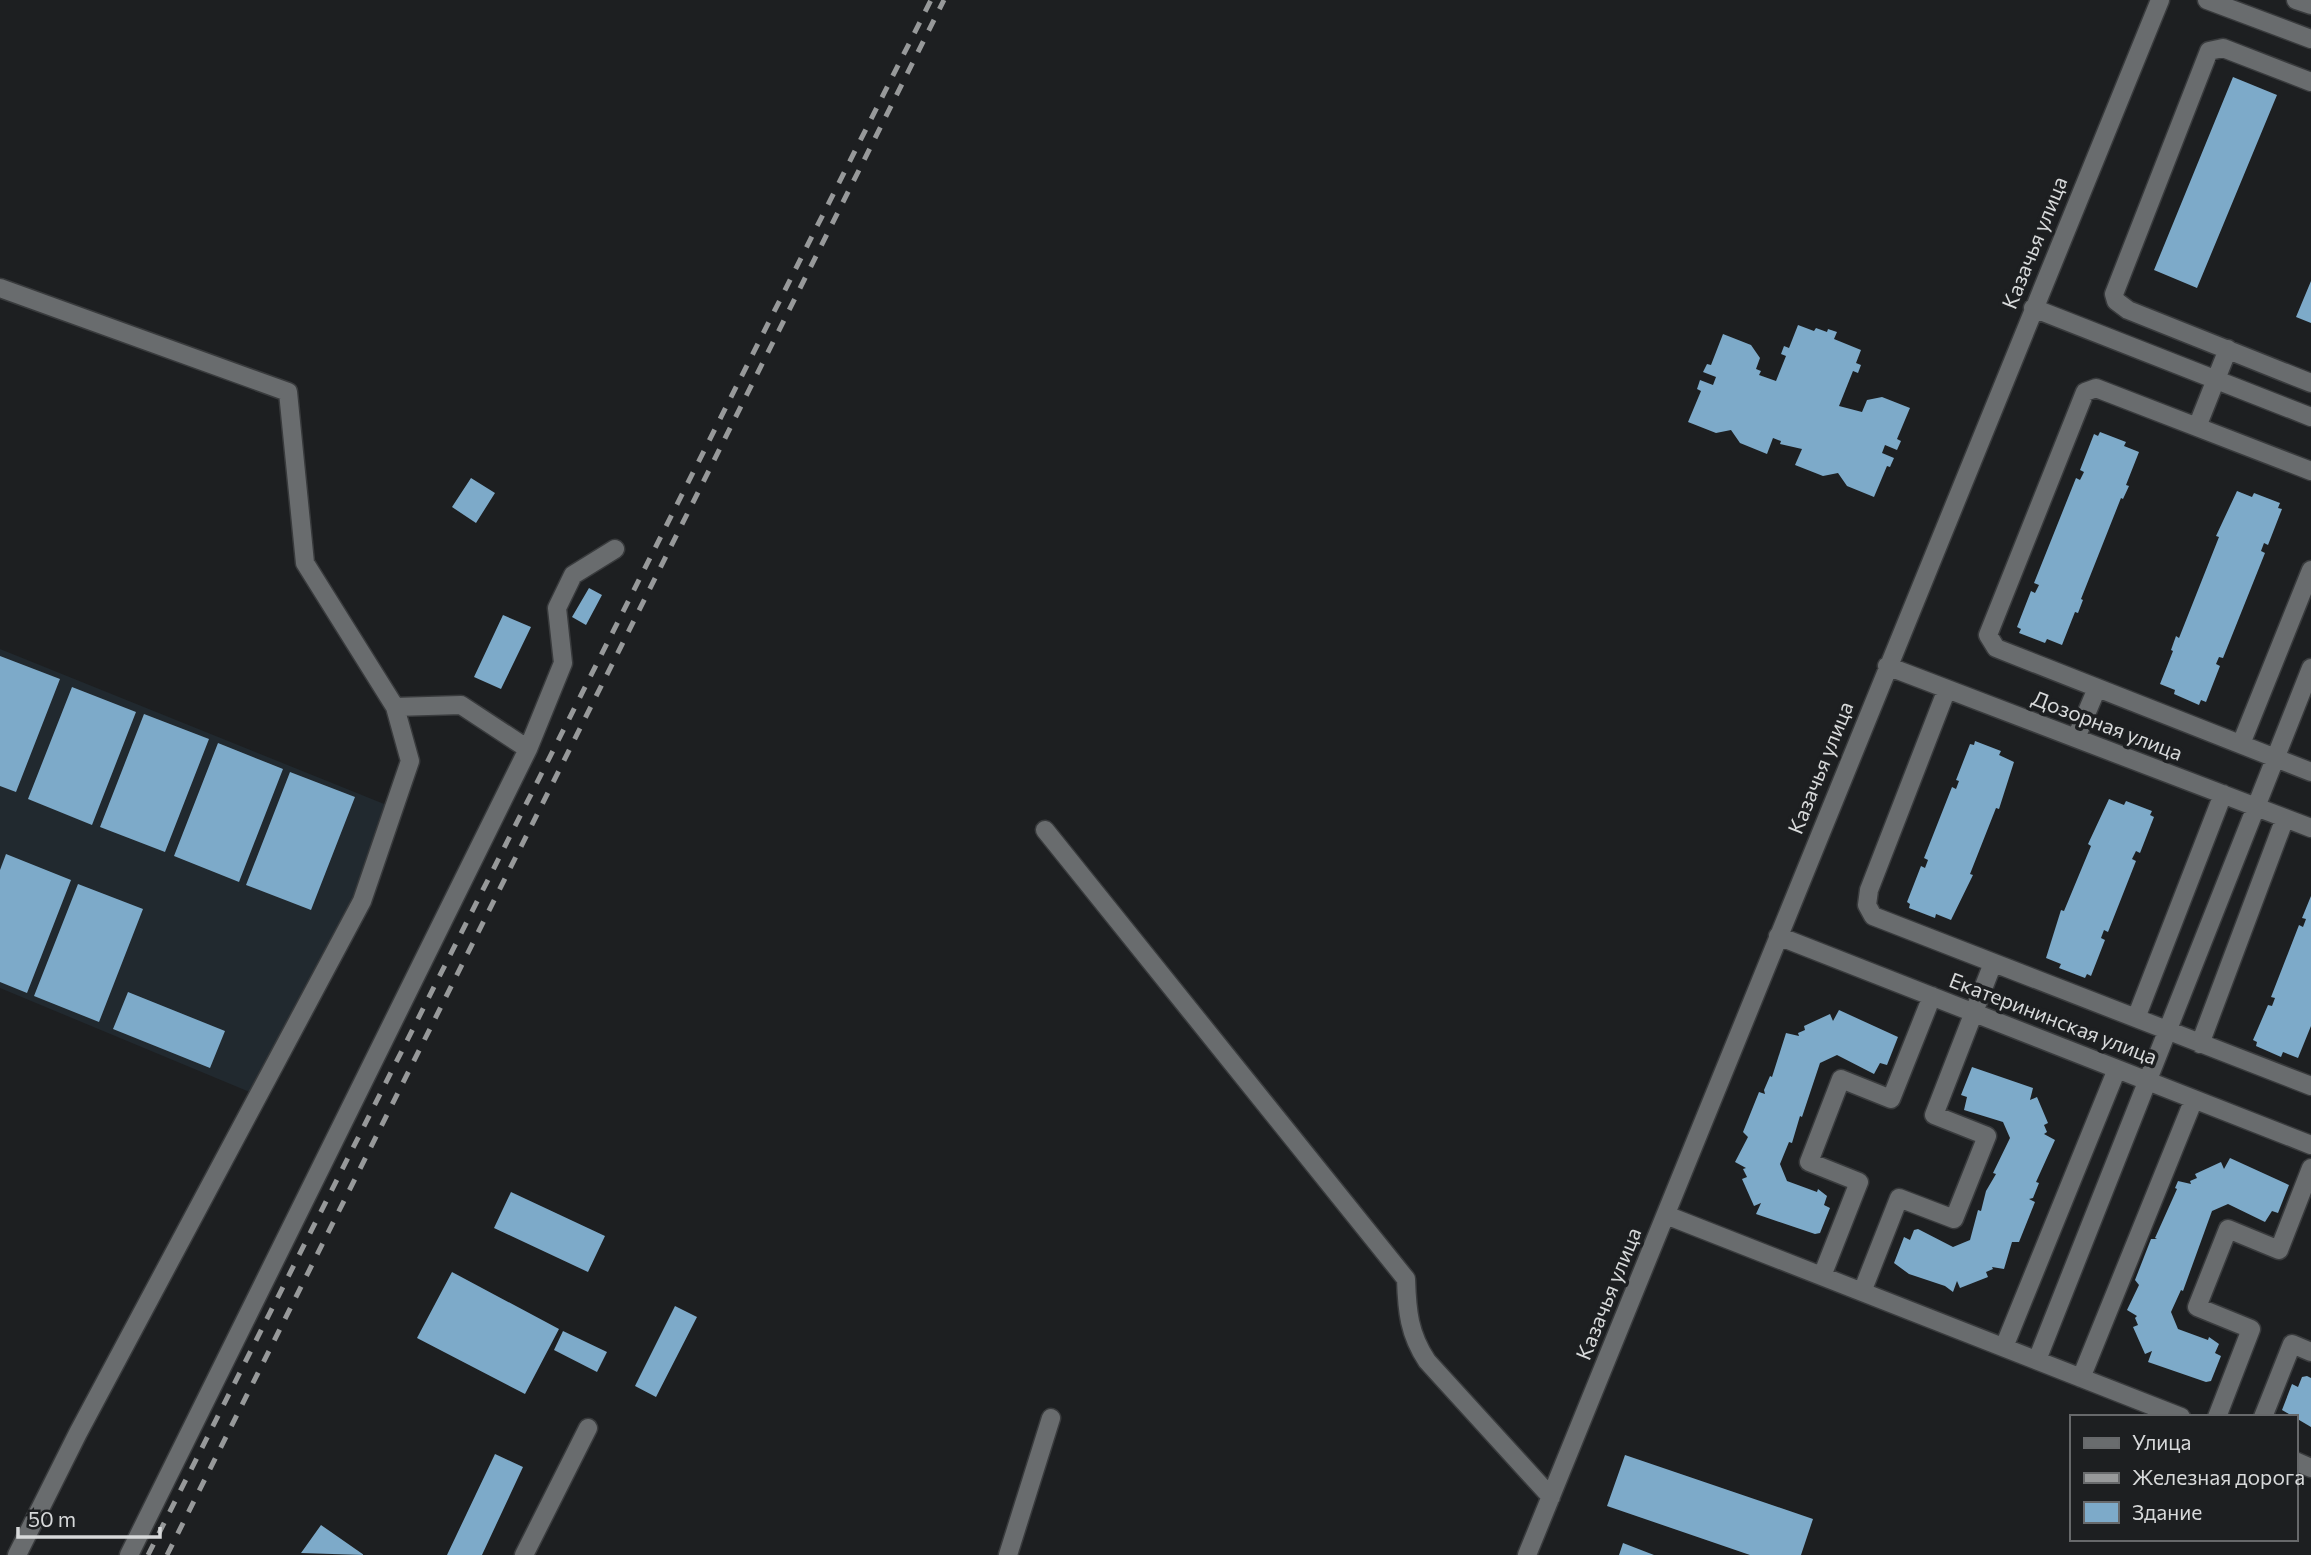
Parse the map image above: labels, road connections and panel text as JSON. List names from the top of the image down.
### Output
{
  "streets": {
    "street": ["Казачья улица", "Дозорная улица", "Екатерининская улица"]
  },
  "crossings": [
    ["Казачья улица", "Дозорная улица"],
    ["Казачья улица", "Екатерининская улица"]
  ],
  "legend": ["Улица", "Железная дорога", "Здание"],
  "scale_bar": "50 m"
}
